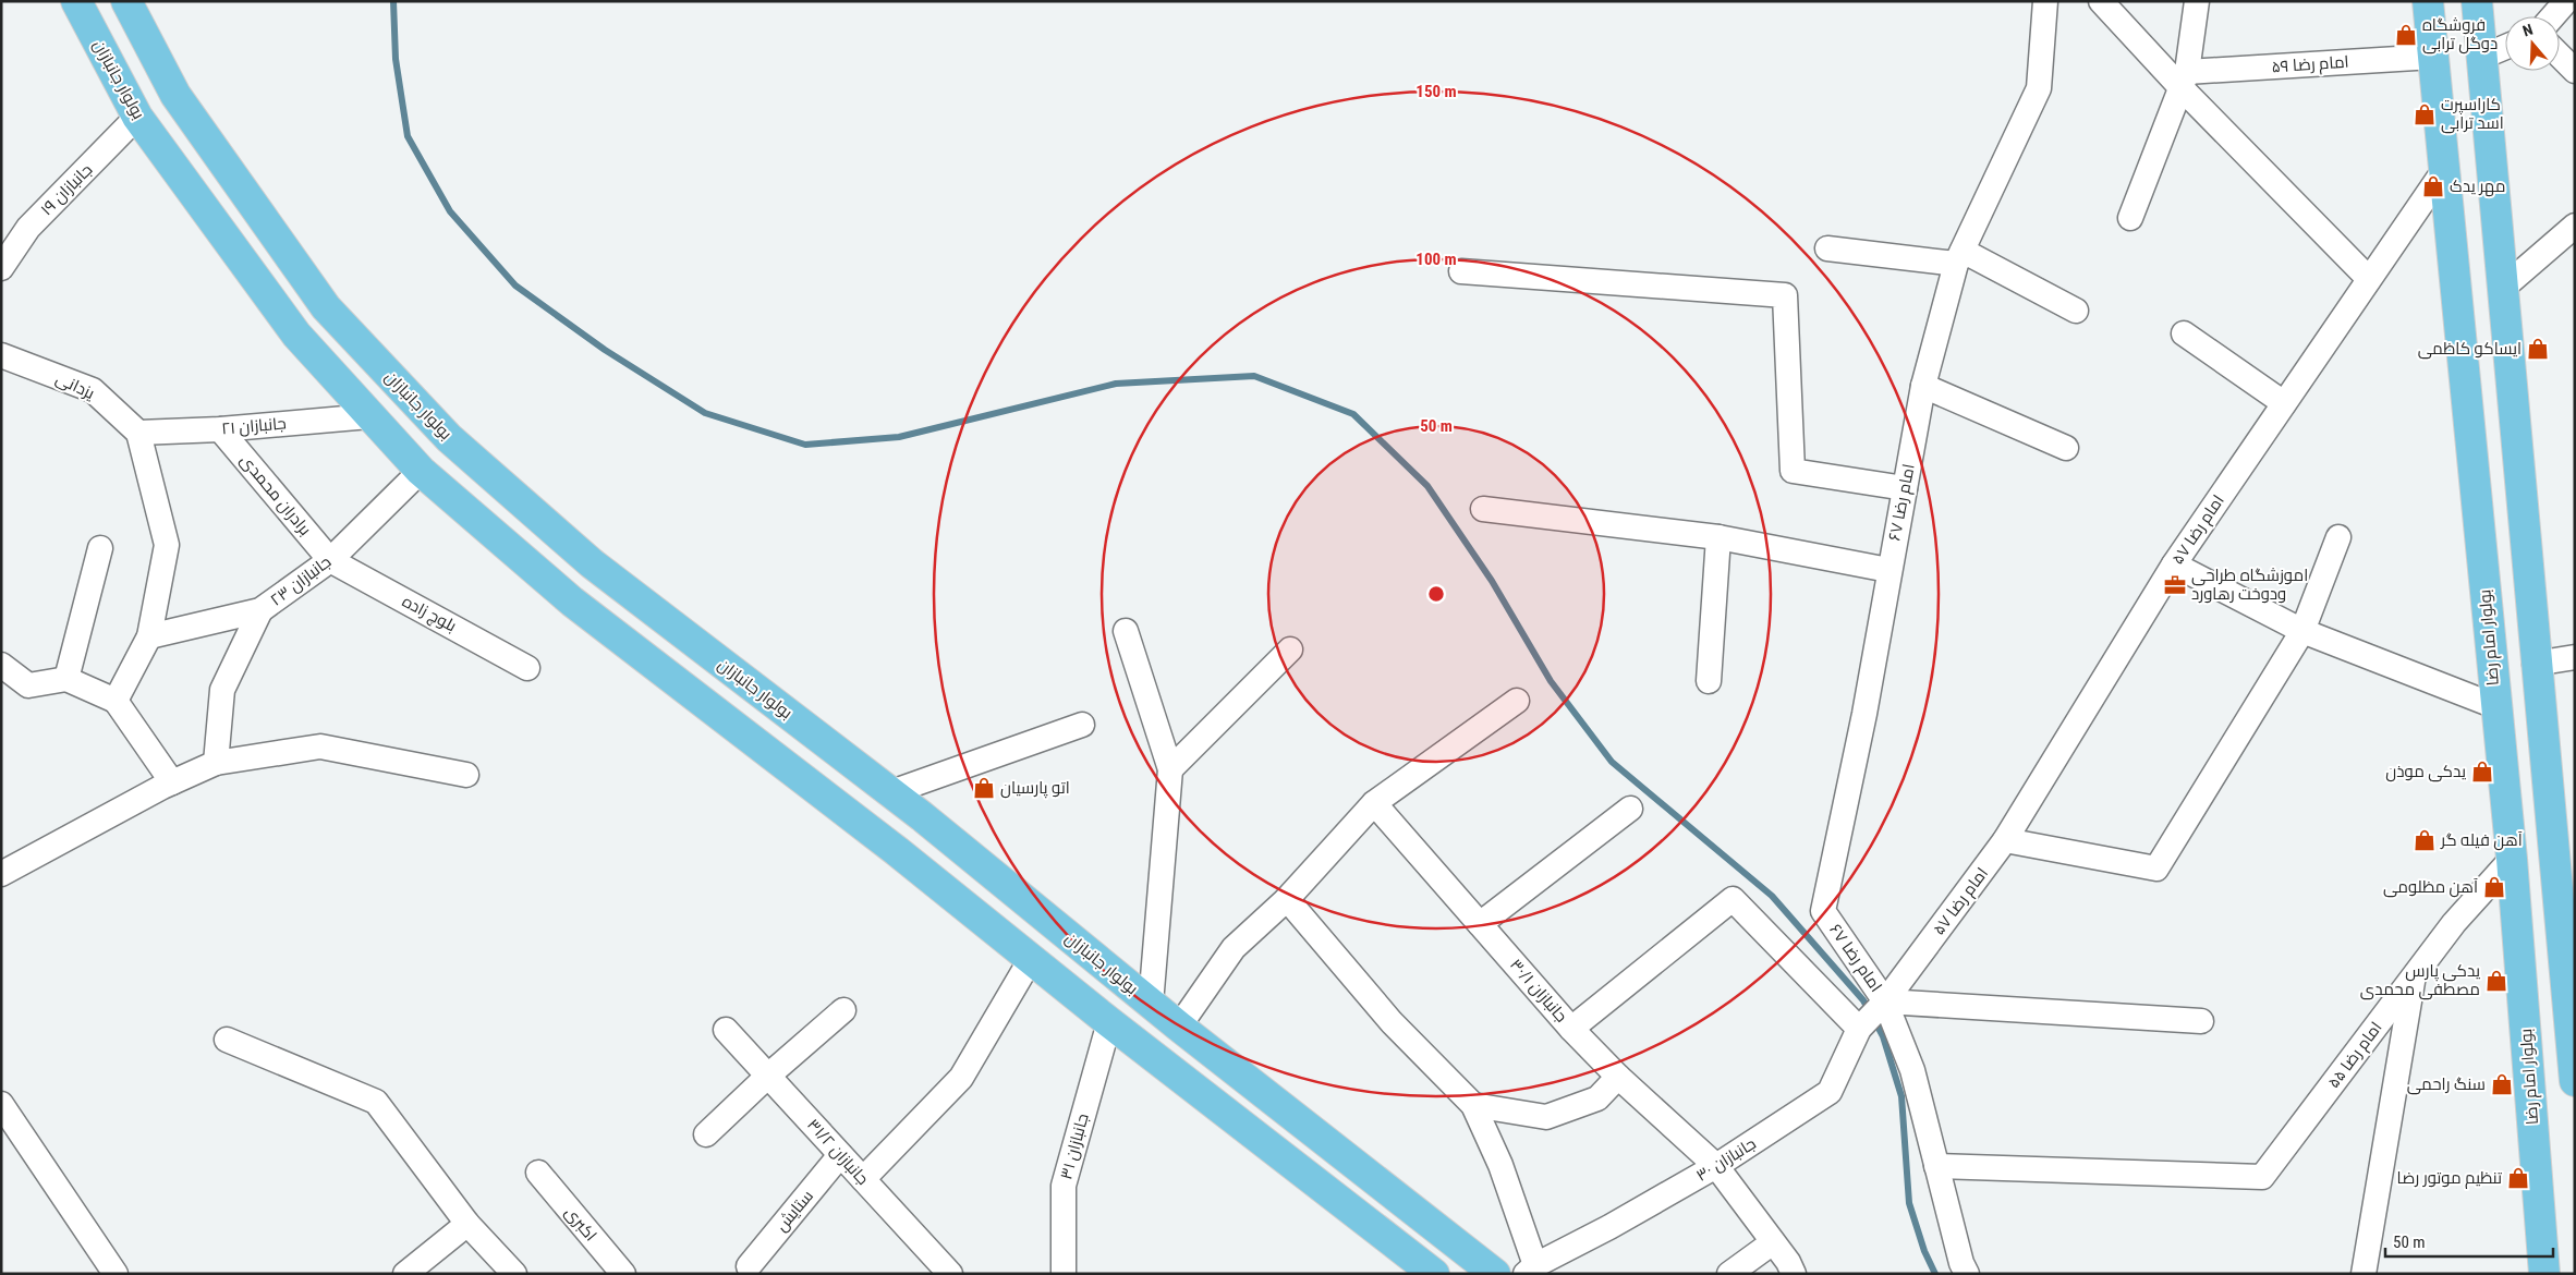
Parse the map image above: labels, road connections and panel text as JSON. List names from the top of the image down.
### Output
{
  "streets": {
    "main road": ["بولوار جانبازان", "بولوار امام رضا"],
    "street": [
      "امام رضا ۵۹",
      "جانبازان ۱۹",
      "یزدانی",
      "جانبازان ۲۱",
      "برادران محمدی",
      "امام رضا ۶۷",
      "امام رضا ۵۷",
      "جانبازان ۲۳",
      "بلوچ زاده",
      "جانبازان ۳۰/۱",
      "امام رضا ۵۵",
      "جانبازان ۳۱",
      "جانبازان ۳۱/۲",
      "جانبازان ۳۰",
      "ستایش",
      "اکبری"
    ]
  },
  "crossings": [
    ["امام رضا ۵۹", "بولوار امام رضا"],
    ["بولوار جانبازان", "جانبازان ۱۹"],
    ["بولوار جانبازان", "جانبازان ۲۱"],
    ["بولوار جانبازان", "جانبازان ۲۳"],
    ["بولوار جانبازان", "جانبازان ۳۱"],
    ["یزدانی", "جانبازان ۲۱"],
    ["جانبازان ۲۱", "برادران محمدی"],
    ["برادران محمدی", "جانبازان ۲۳"],
    ["برادران محمدی", "بلوچ زاده"],
    ["امام رضا ۶۷", "امام رضا ۵۷"],
    ["امام رضا ۶۷", "امام رضا ۵۵"],
    ["امام رضا ۶۷", "جانبازان ۳۰"],
    ["امام رضا ۵۷", "بولوار امام رضا"],
    ["امام رضا ۵۷", "جانبازان ۳۰"],
    ["جانبازان ۲۳", "بلوچ زاده"],
    ["بولوار امام رضا", "امام رضا ۵۵"],
    ["جانبازان ۳۰/۱", "جانبازان ۳۰"],
    ["جانبازان ۳۱/۲", "ستایش"]
  ],
  "places": {
    "shop": [
      "فروشگاه دوگل ترابی",
      "کاراسپرت اسد ترابی",
      "مهر یدک",
      "ایساکو کاظمی",
      "یدکی موذن",
      "اتو پارسیان",
      "آهن فیله گر",
      "آهن مظلومی",
      "یدکی پارس مصطفی محمدی",
      "سنگ راحمی",
      "تنظیم موتور رضا"
    ],
    "office": ["اموزشگاه طراحی ودوخت رهاورد"]
  },
  "scale_bar": "50 m",
  "north": "top",
  "rings": ["150 m", "100 m", "50 m"]
}
